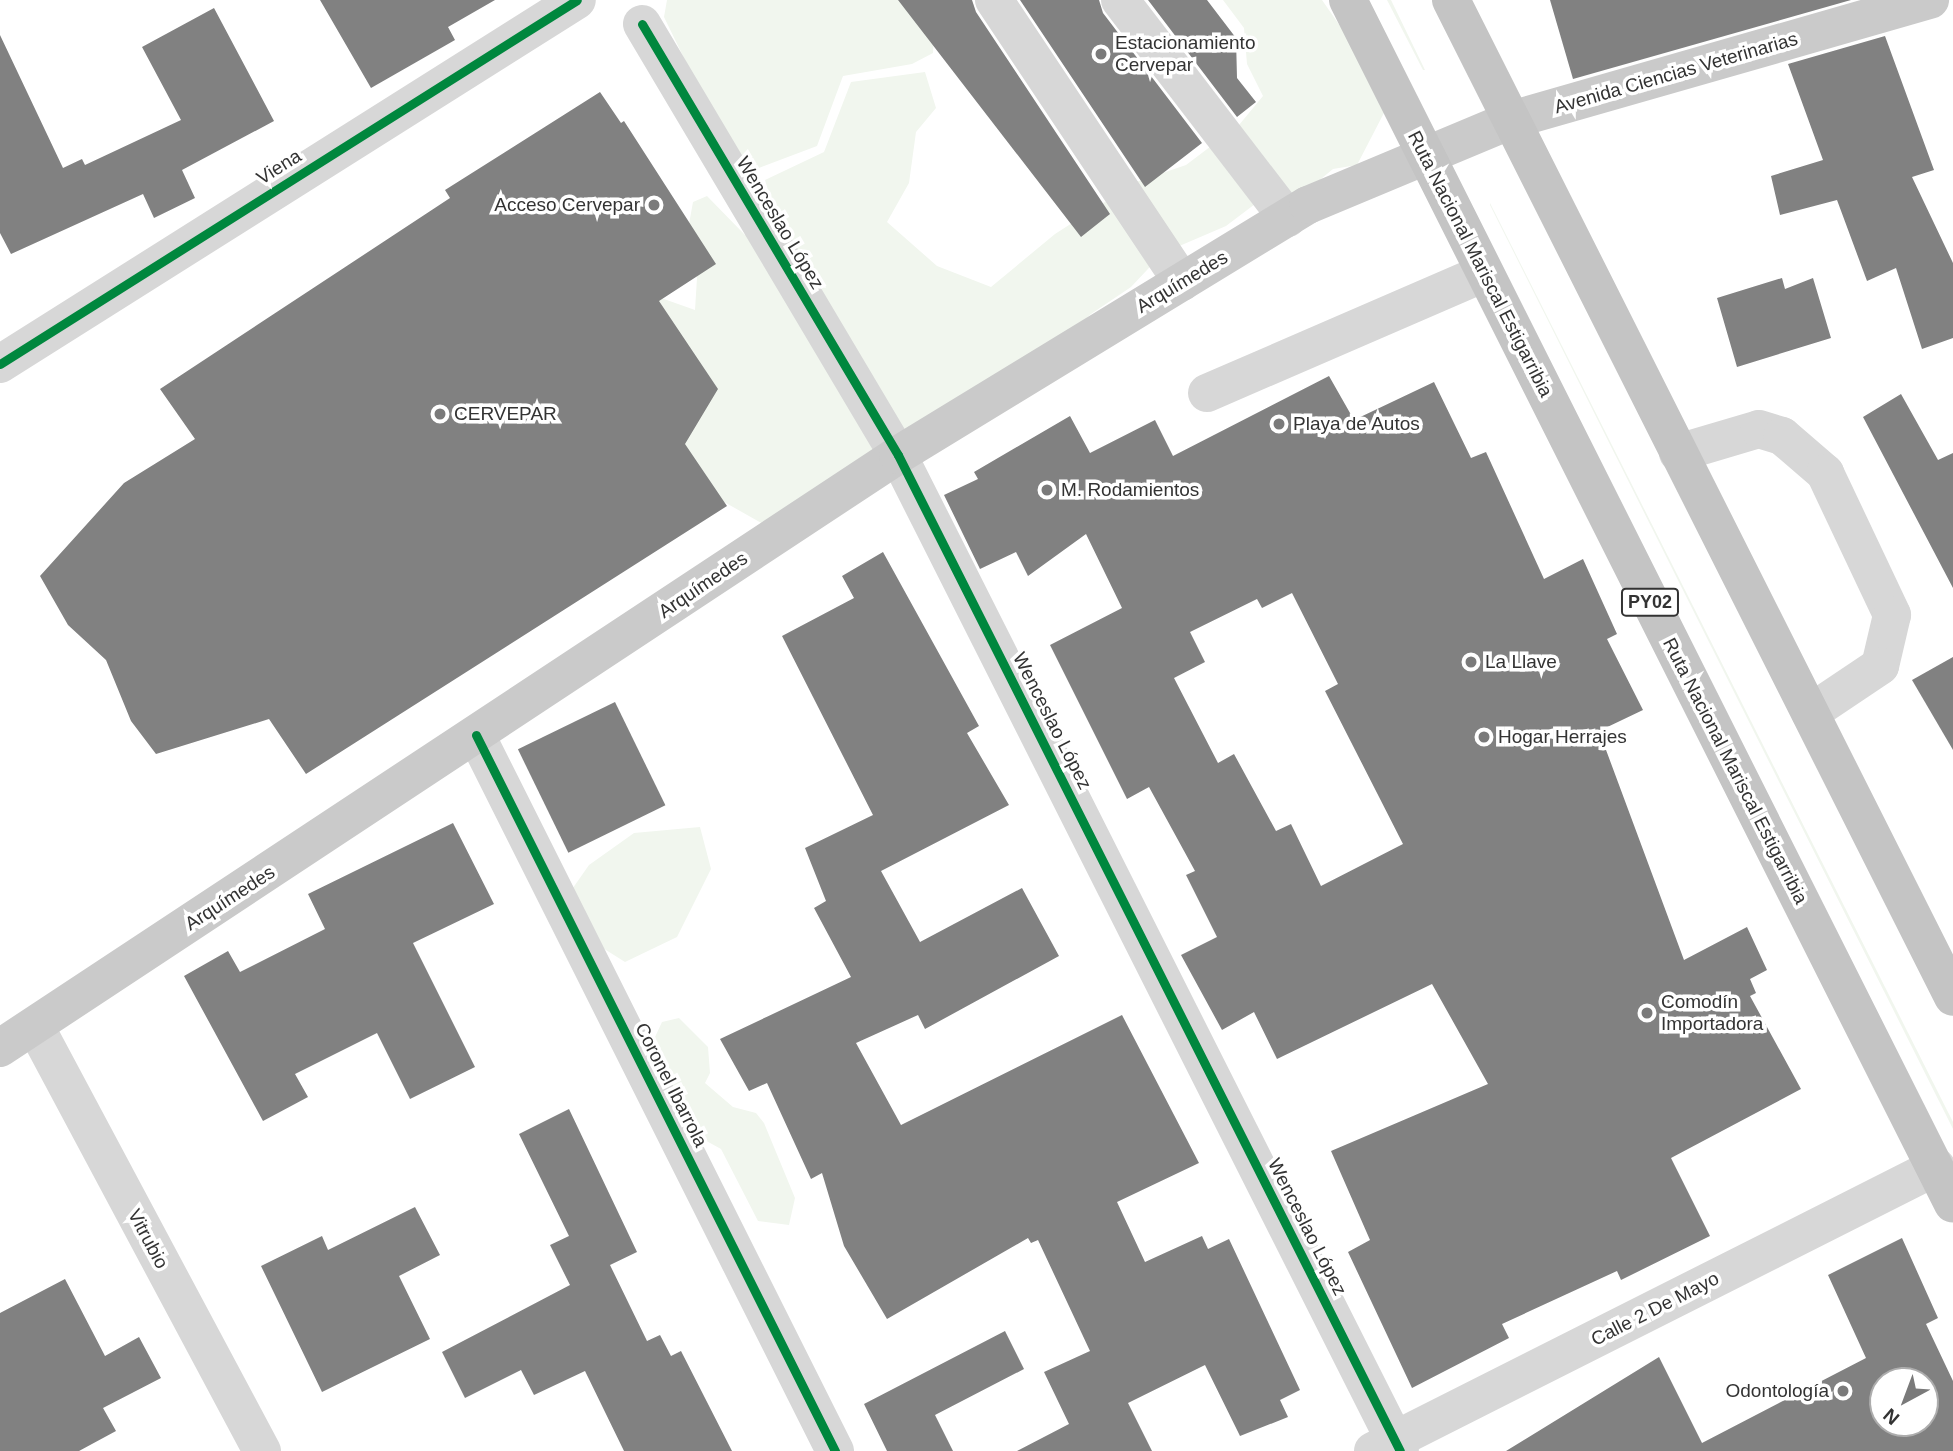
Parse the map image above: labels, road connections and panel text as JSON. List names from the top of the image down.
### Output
{
  "streets": {
    "highway": ["Ruta Nacional Mariscal Estigarribia", "PY02"],
    "main road": ["Avenida Ciencias Veterinarias", "Arquímedes"],
    "street": [
      "Viena",
      "Wenceslao López",
      "Coronel Ibarrola",
      "Vitrubio",
      "Calle 2 De Mayo"
    ]
  },
  "crossings": [
    ["Avenida Ciencias Veterinarias", "Ruta Nacional Mariscal Estigarribia"],
    ["Avenida Ciencias Veterinarias", "Arquímedes"],
    ["Wenceslao López", "Arquímedes"],
    ["Wenceslao López", "Calle 2 De Mayo"],
    ["Ruta Nacional Mariscal Estigarribia", "Arquímedes"],
    ["Ruta Nacional Mariscal Estigarribia", "Calle 2 De Mayo"],
    ["Arquímedes", "Coronel Ibarrola"],
    ["Arquímedes", "Vitrubio"]
  ],
  "places": [
    "Estacionamiento Cervepar",
    "Acceso Cervepar",
    "CERVEPAR",
    "Playa de Autos",
    "M. Rodamientos",
    "La Llave",
    "Hogar Herrajes",
    "Comodín Importadora",
    "Odontología"
  ],
  "north": "bottom left"
}
